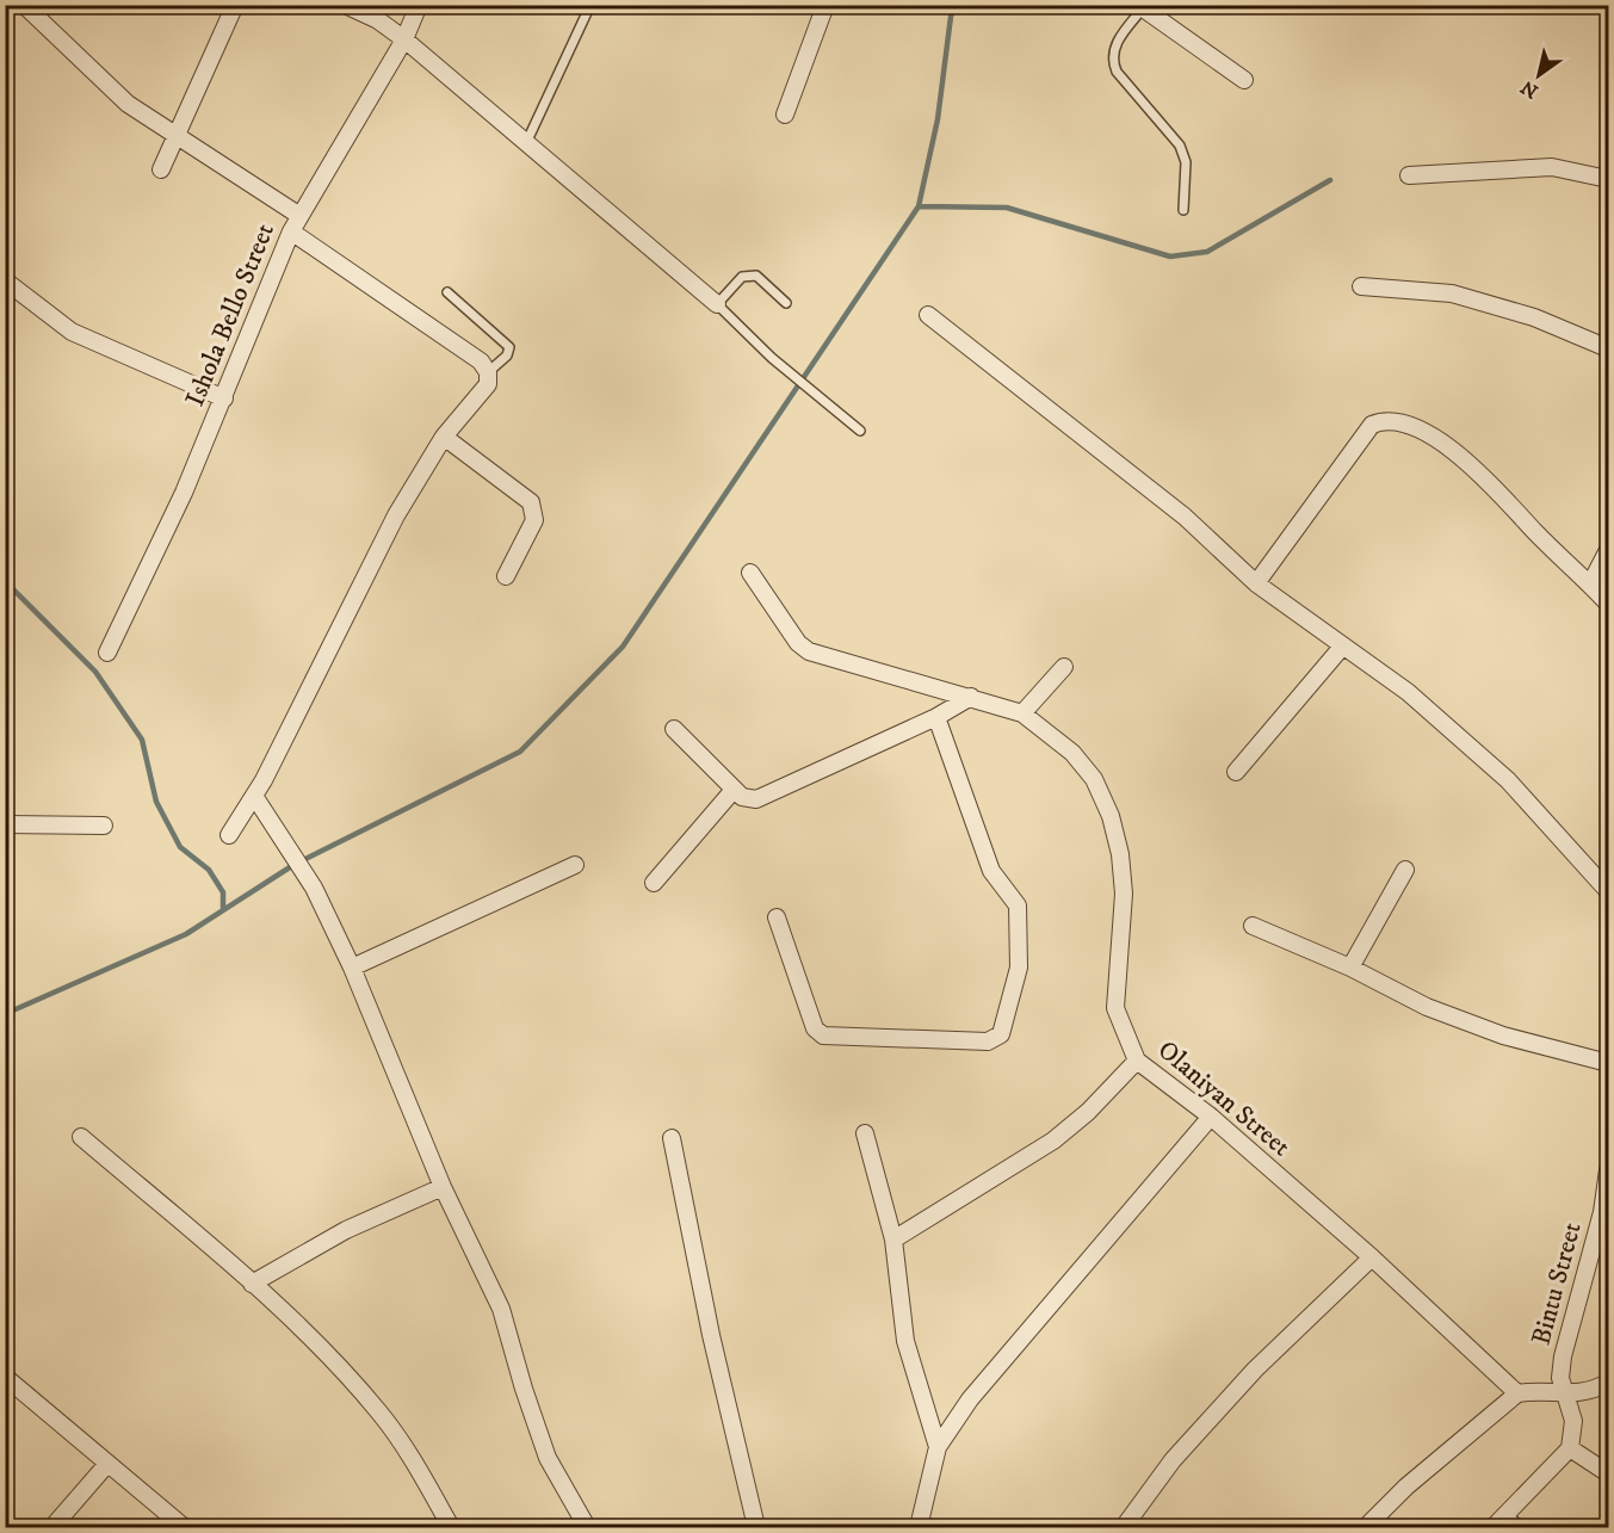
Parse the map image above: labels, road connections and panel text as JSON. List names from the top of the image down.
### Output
{
  "streets": {
    "street": ["Ishola Bello Street", "Olaniyan Street", "Bintu Street"]
  },
  "north": "bottom left"
}
